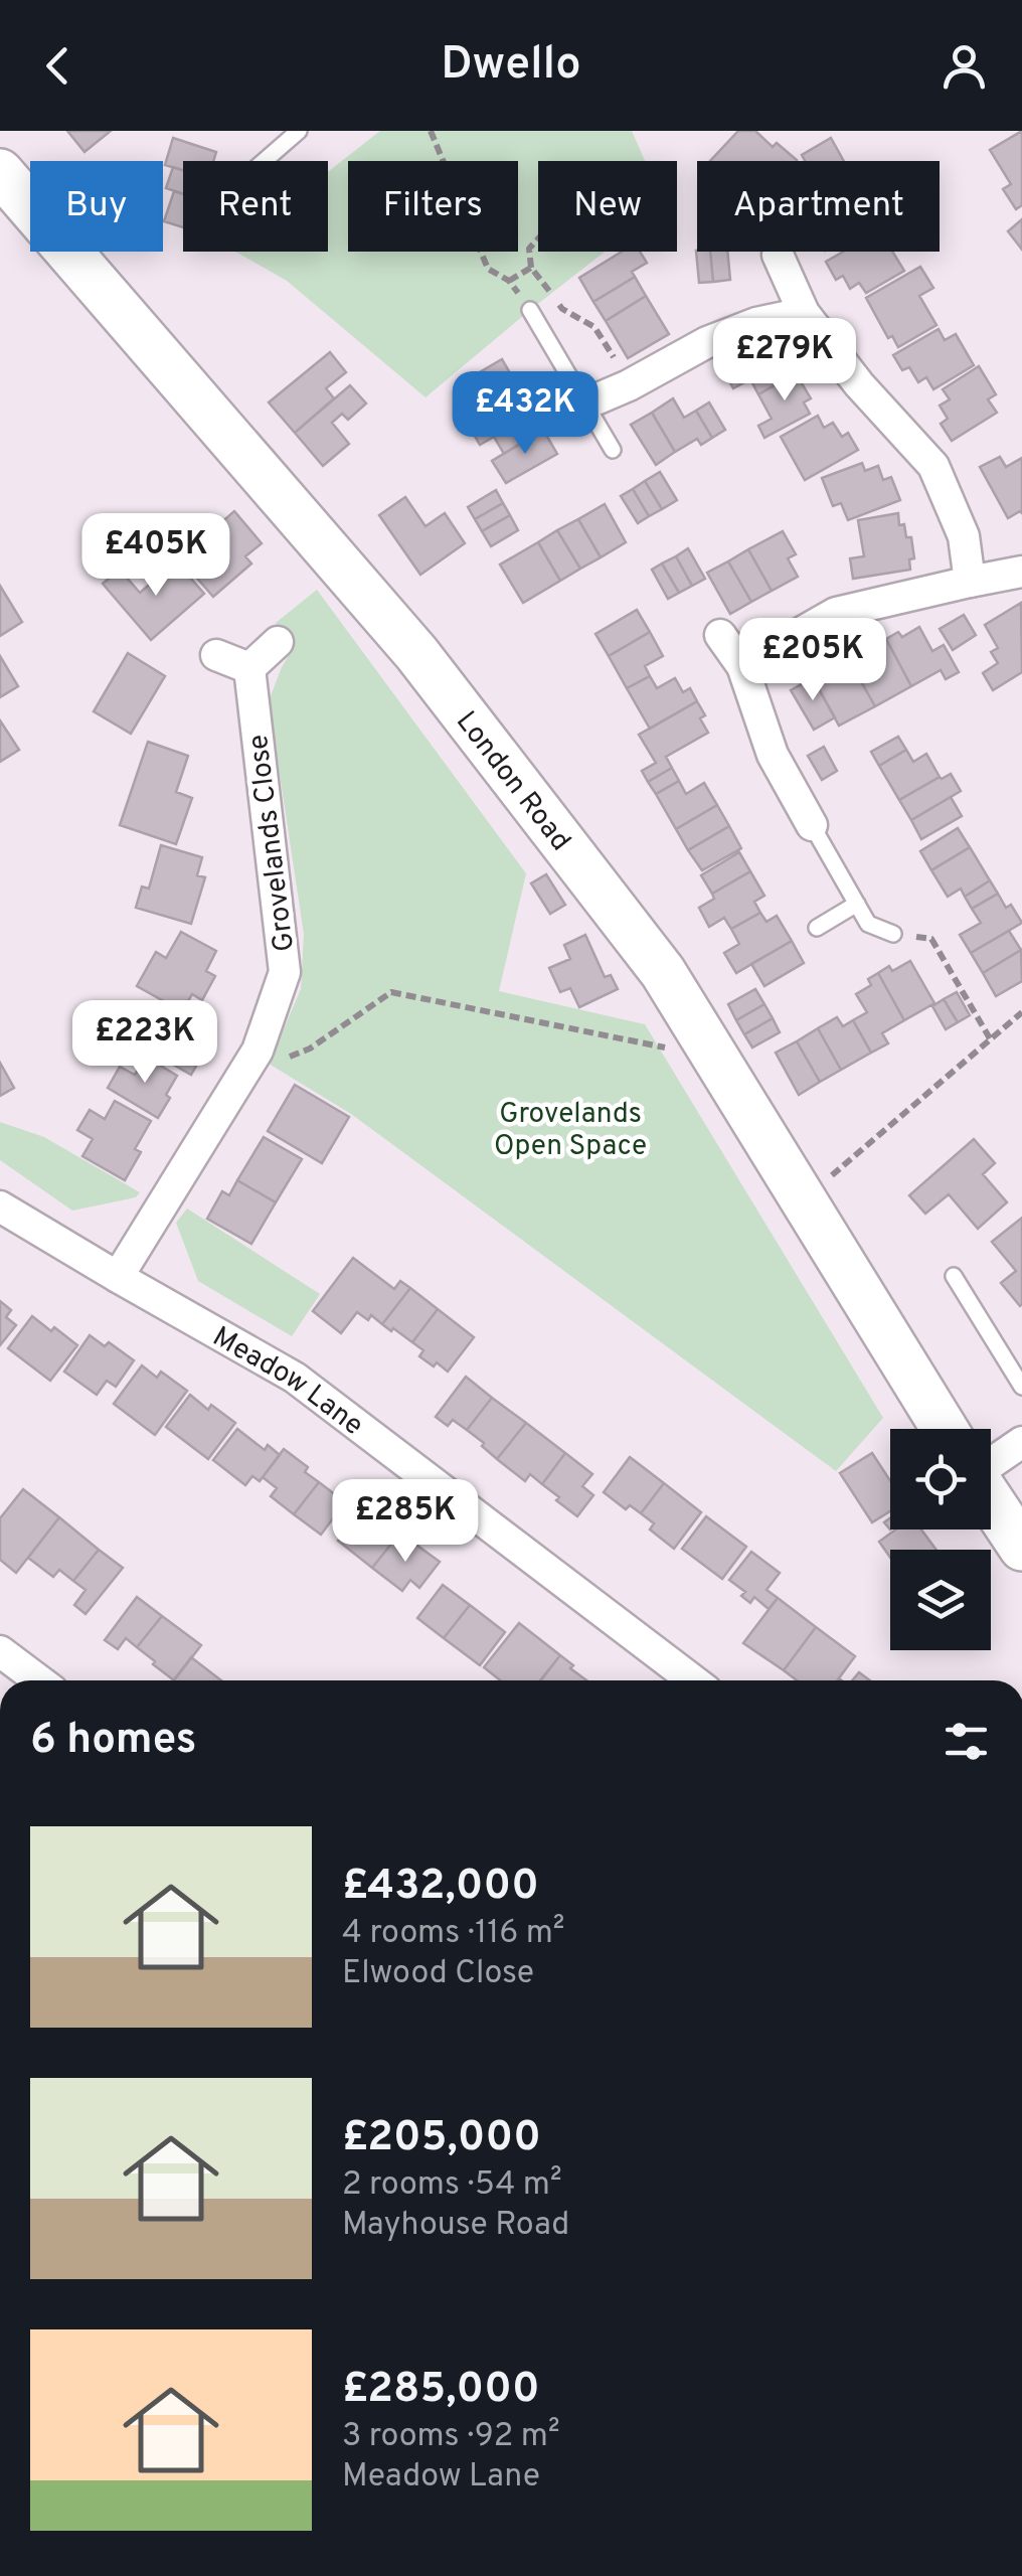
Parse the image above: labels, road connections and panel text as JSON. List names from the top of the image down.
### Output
{
  "streets": {
    "main road": ["London Road"],
    "street": ["Grovelands Close", "Meadow Lane"]
  },
  "crossings": [
    ["Grovelands Close", "Meadow Lane"]
  ],
  "parks": ["Grovelands Open Space"],
  "page": {
    "header": "Dwello",
    "chip": [
      "Buy",
      "Rent",
      "Filters",
      "New",
      "Apartment"
    ],
    "price": [
      "£279K",
      "£432K",
      "£405K",
      "£205K",
      "£223K",
      "£285K"
    ],
    "heading": "6 homes",
    "list": [
      {
        "name": "£432,000",
        "note": "4 rooms · 116 m² · Elwood Close"
      },
      {
        "name": "£205,000",
        "note": "2 rooms · 54 m² · Mayhouse Road"
      },
      {
        "name": "£285,000",
        "note": "3 rooms · 92 m² · Meadow Lane"
      }
    ]
  }
}
